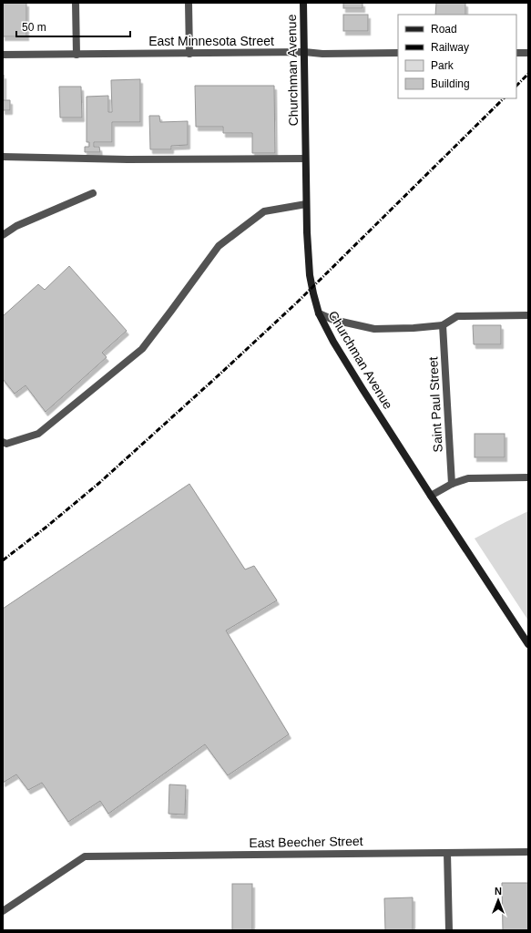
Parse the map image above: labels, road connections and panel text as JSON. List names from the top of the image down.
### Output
{
  "streets": {
    "main road": ["Churchman Avenue"],
    "street": ["East Minnesota Street", "Saint Paul Street", "East Beecher Street"]
  },
  "crossings": [
    ["East Minnesota Street", "Churchman Avenue"]
  ],
  "legend": [
    "Road",
    "Railway",
    "Park",
    "Building"
  ],
  "scale_bar": "50 m",
  "north": "top"
}
